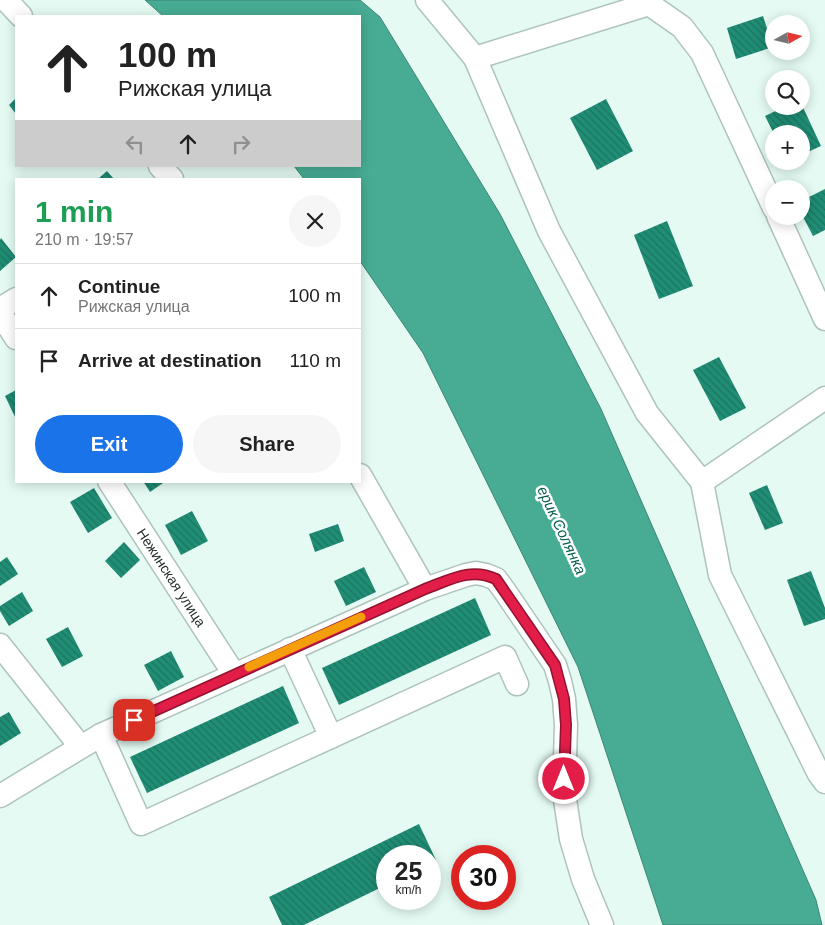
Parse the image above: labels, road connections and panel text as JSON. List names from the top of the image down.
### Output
{
  "streets": {
    "street": ["Нежинская улица"]
  },
  "water": ["ерик Солянка"],
  "north": "right",
  "page": {
    "map_buttons": ["+", "−"],
    "turn": ["100 m", "Рижская улица"],
    "heading": ["1 min", "210 m · 19:57"],
    "list": [
      {
        "name": "Continue",
        "note": "Рижская улица",
        "value": "100 m"
      },
      {
        "name": "Arrive at destination",
        "value": "110 m"
      }
    ],
    "buttons": ["Exit", "Share"],
    "speed": "25 km/h",
    "limit": "30"
  }
}
